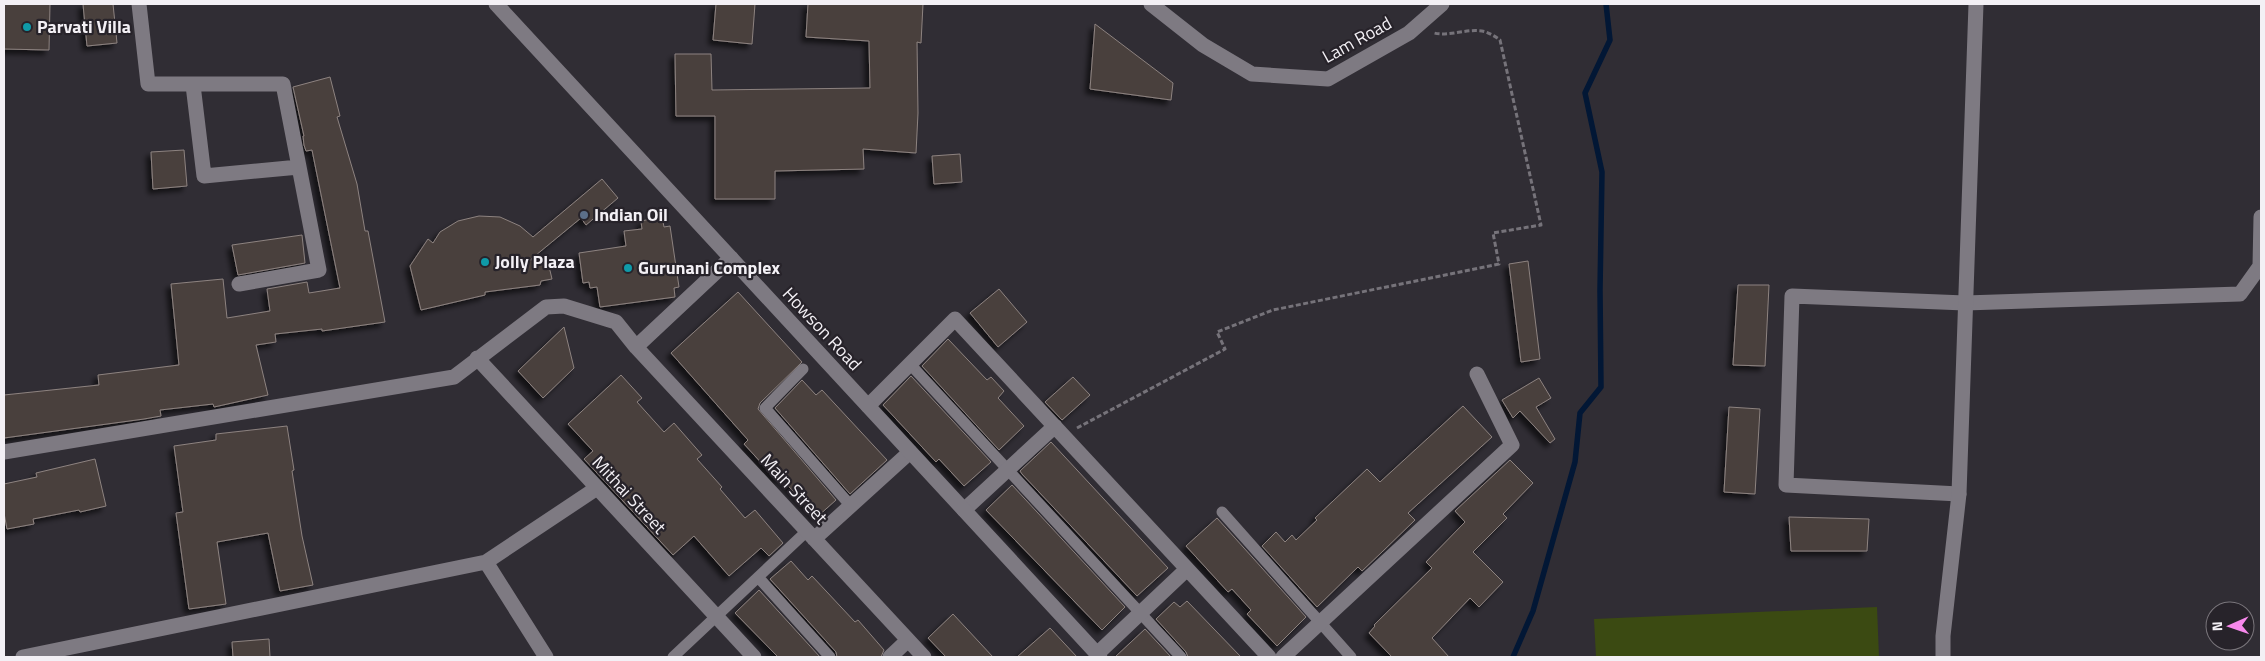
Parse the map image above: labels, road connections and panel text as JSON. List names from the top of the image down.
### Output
{
  "streets": {
    "street": [
      "Lam Road",
      "Howson Road",
      "Main Street",
      "Mithai Street"
    ]
  },
  "crossings": [
    ["Main Street", "Mithai Street"]
  ],
  "places": [
    "Parvati Villa",
    "Indian Oil",
    "Jolly Plaza",
    "Gurunani Complex"
  ],
  "north": "left"
}
